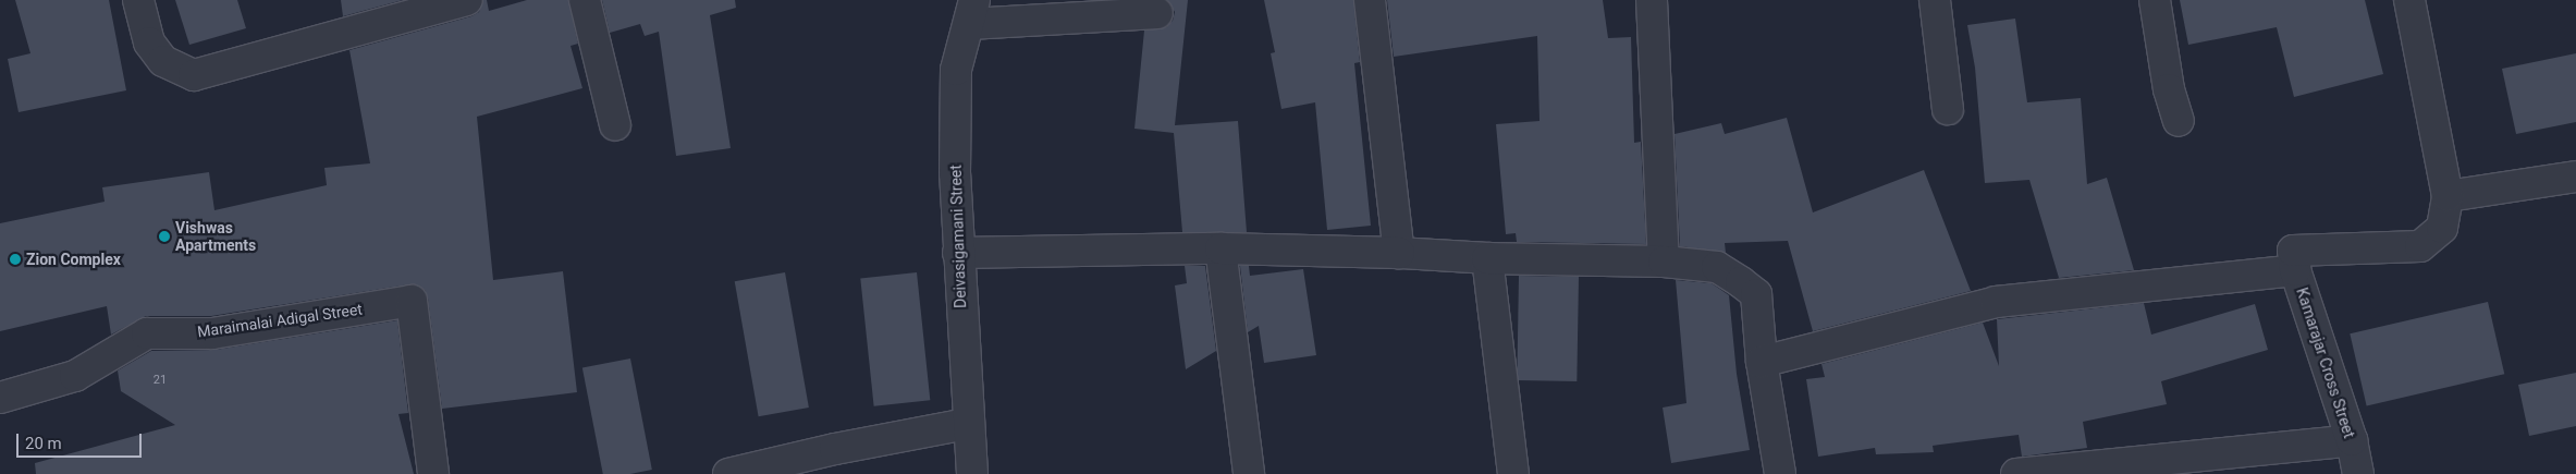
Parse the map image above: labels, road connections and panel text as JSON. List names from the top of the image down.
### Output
{
  "streets": {
    "street": ["Deivasigamani Street", "Maraimalai Adigal Street", "Kamarajar Cross Street"]
  },
  "places": ["Vishwas Apartments", "Zion Complex"],
  "house_numbers": ["21"],
  "scale_bar": "20 m"
}
